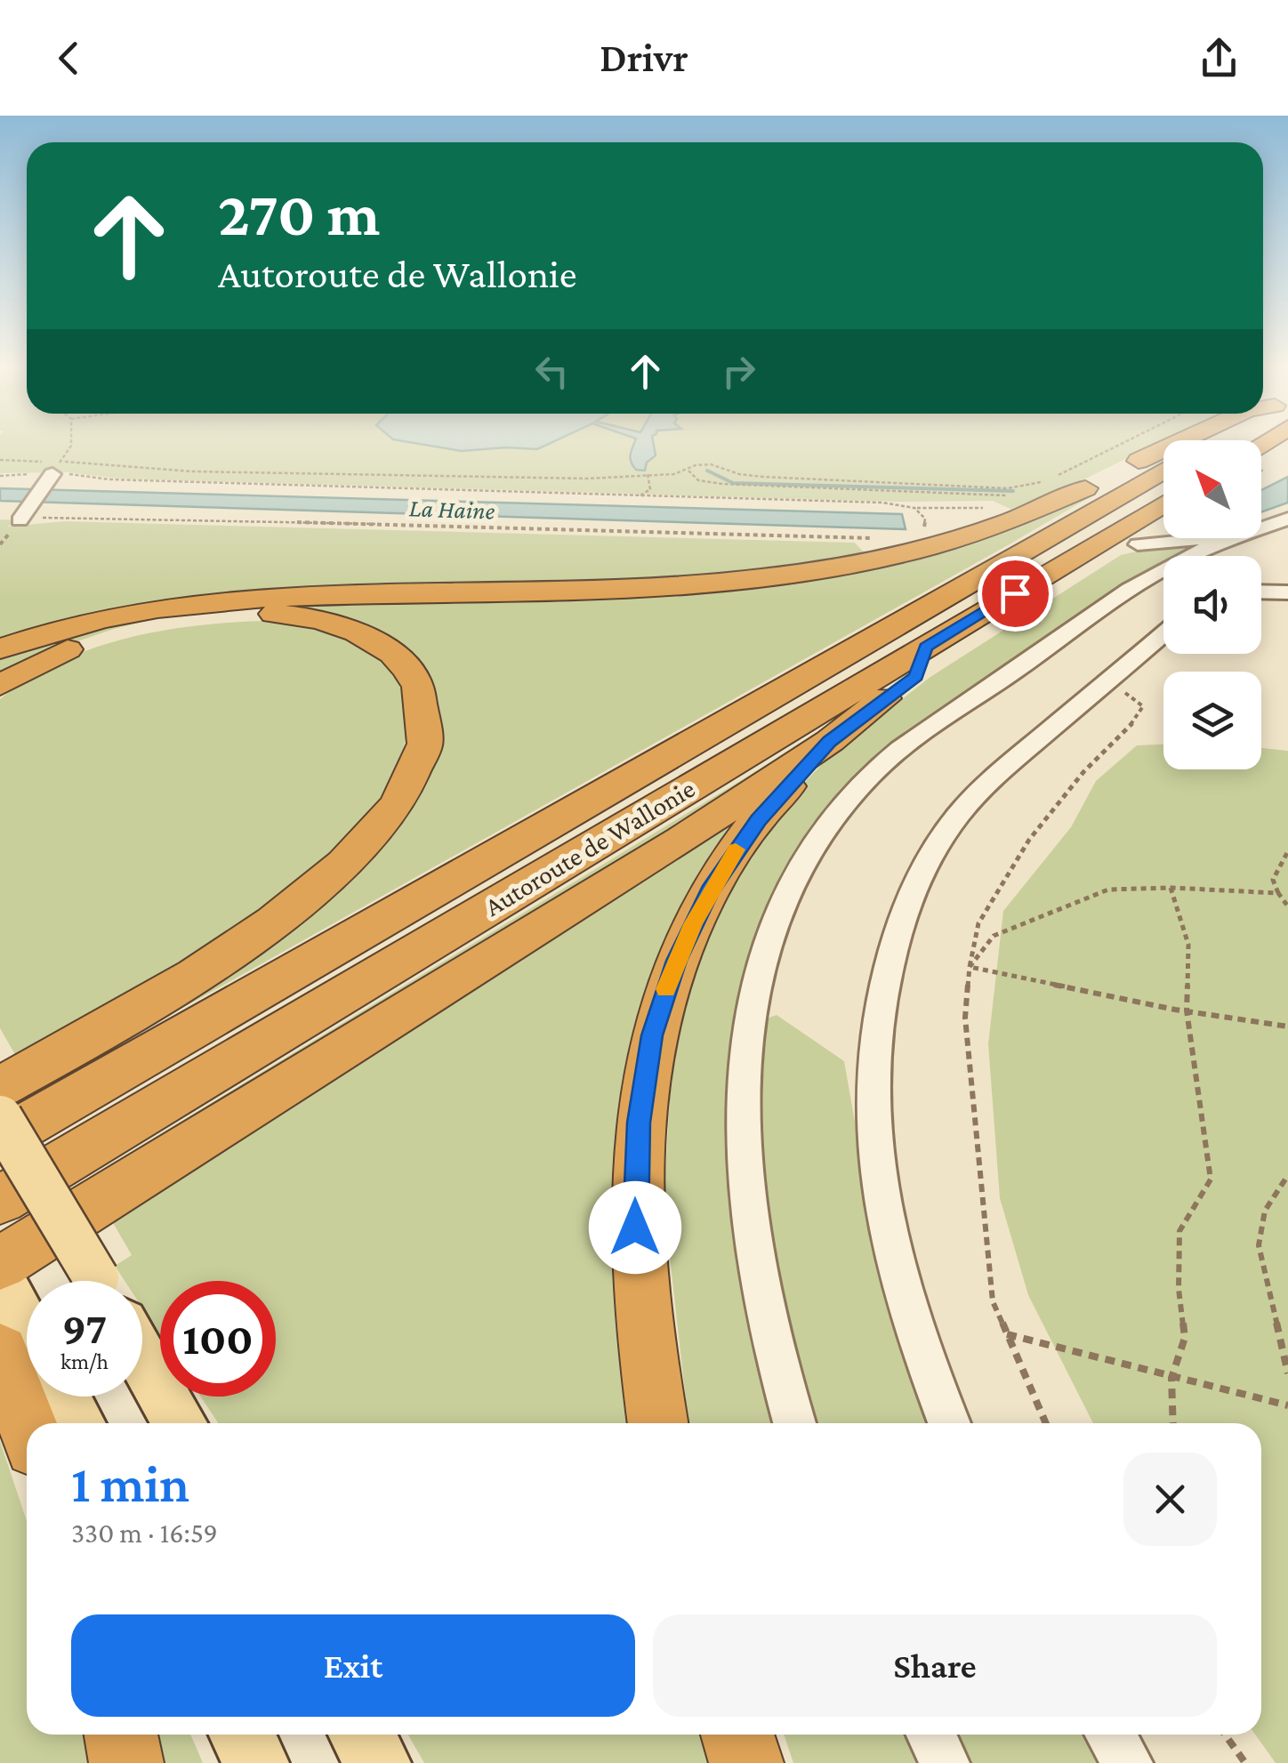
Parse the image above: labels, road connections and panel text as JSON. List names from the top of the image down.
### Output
{
  "streets": {
    "highway": ["Autoroute de Wallonie"]
  },
  "water": ["La Haine"],
  "north": "top left",
  "page": {
    "header": "Drivr",
    "turn": ["270 m", "Autoroute de Wallonie"],
    "speed": "97 km/h",
    "limit": "100",
    "heading": ["1 min", "330 m · 16:59"],
    "buttons": ["Exit", "Share"]
  }
}
